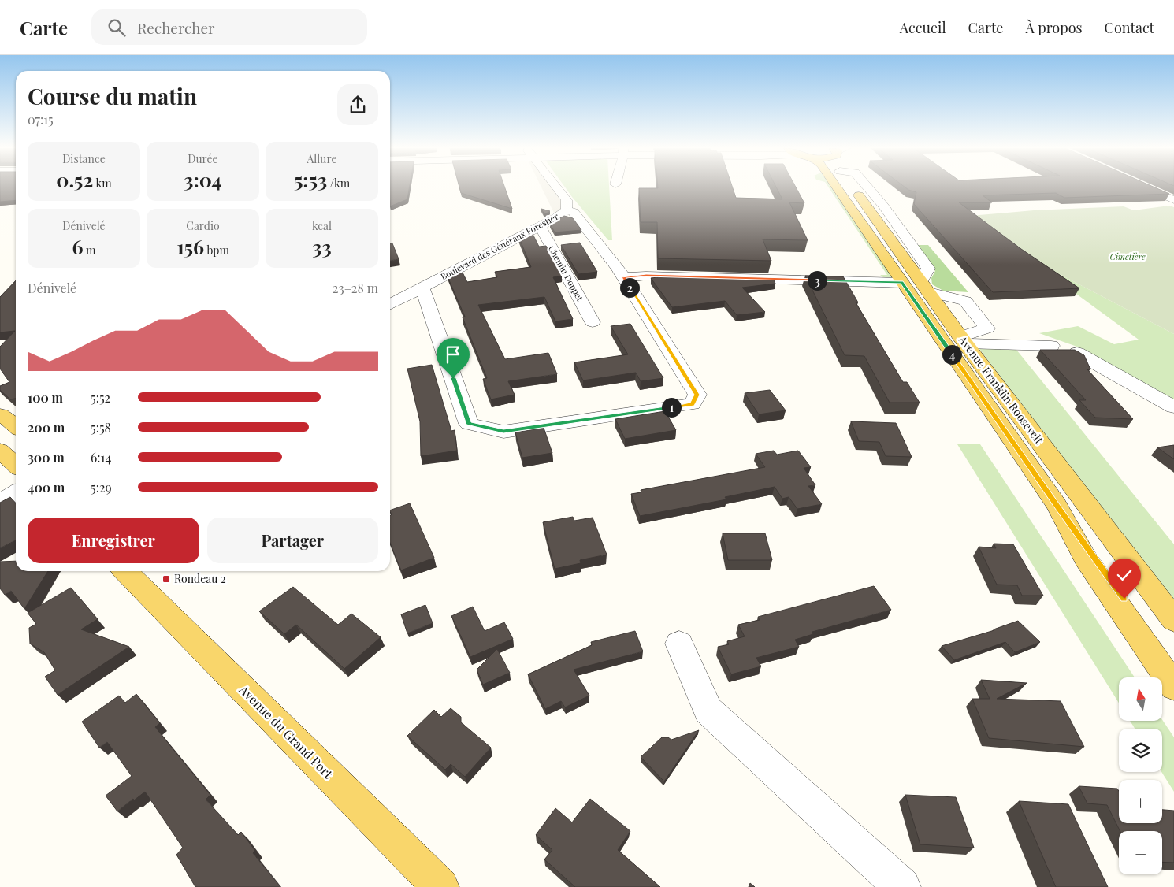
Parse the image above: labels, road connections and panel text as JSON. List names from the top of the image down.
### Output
{
  "streets": {
    "main road": ["Avenue Franklin Roosevelt", "Avenue du Grand Port"],
    "street": ["Boulevard des Généraux Forestier", "Chemin Doppet"]
  },
  "crossings": [
    ["Boulevard des Généraux Forestier", "Chemin Doppet"]
  ],
  "parks": ["Cimetière"],
  "places": {
    "transit": ["Rondeau 2"]
  },
  "north": "top",
  "page": {
    "header": "Carte",
    "search": "Rechercher",
    "nav": [
      "Accueil",
      "Carte",
      "À propos",
      "Contact"
    ],
    "heading": ["Course du matin", "07:15"],
    "stats": [
      ["Distance", "0.52 km"],
      ["Durée", "3:04"],
      ["Allure", "5:53 /km"],
      ["Dénivelé", "6 m"],
      ["Cardio", "156 bpm"],
      ["kcal", "33"]
    ],
    "pins": [
      "3",
      "2",
      "4",
      "1"
    ],
    "chart": ["Dénivelé", "23–28 m"],
    "list": [
      {
        "name": "100 m",
        "note": "5:52"
      },
      {
        "name": "200 m",
        "note": "5:58"
      },
      {
        "name": "300 m",
        "note": "6:14"
      },
      {
        "name": "400 m",
        "note": "5:29"
      }
    ],
    "buttons": ["Enregistrer", "Partager"],
    "map_buttons": ["+", "−"]
  }
}
